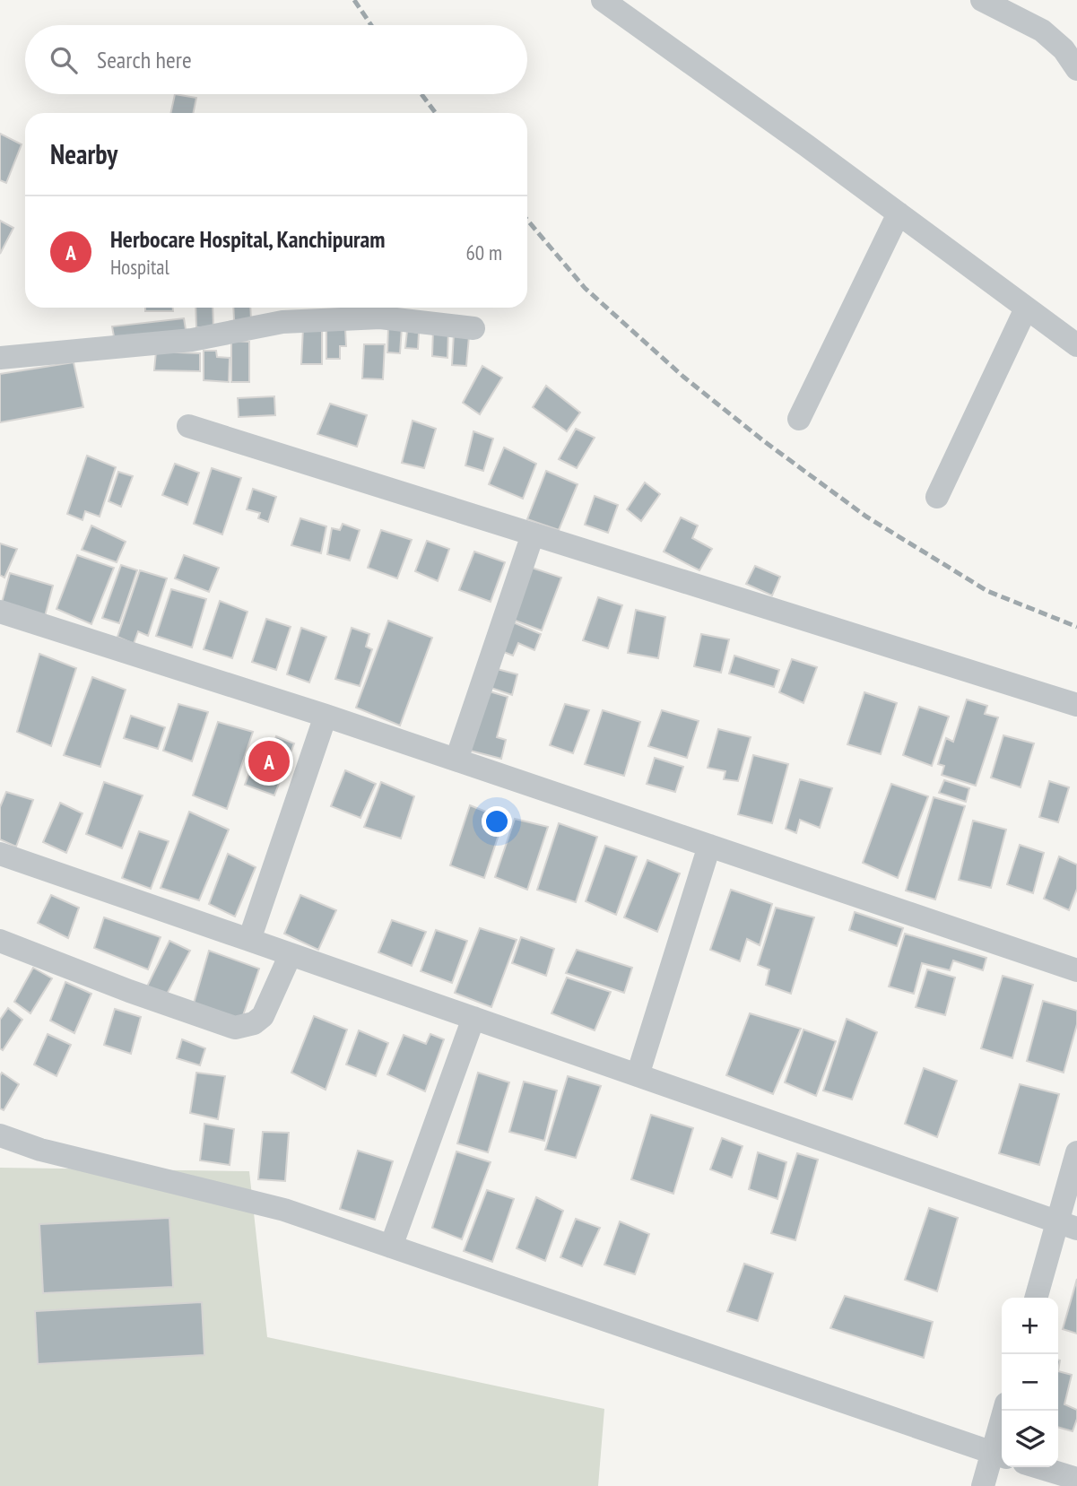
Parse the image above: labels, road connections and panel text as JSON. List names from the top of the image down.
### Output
{
  "page": {
    "search": "Search here",
    "heading": "Nearby",
    "list": [
      {
        "mark": "A",
        "name": "Herbocare Hospital, Kanchipuram",
        "note": "Hospital",
        "value": "60 m"
      }
    ],
    "pins": "A",
    "map_buttons": ["+", "−"]
  }
}
